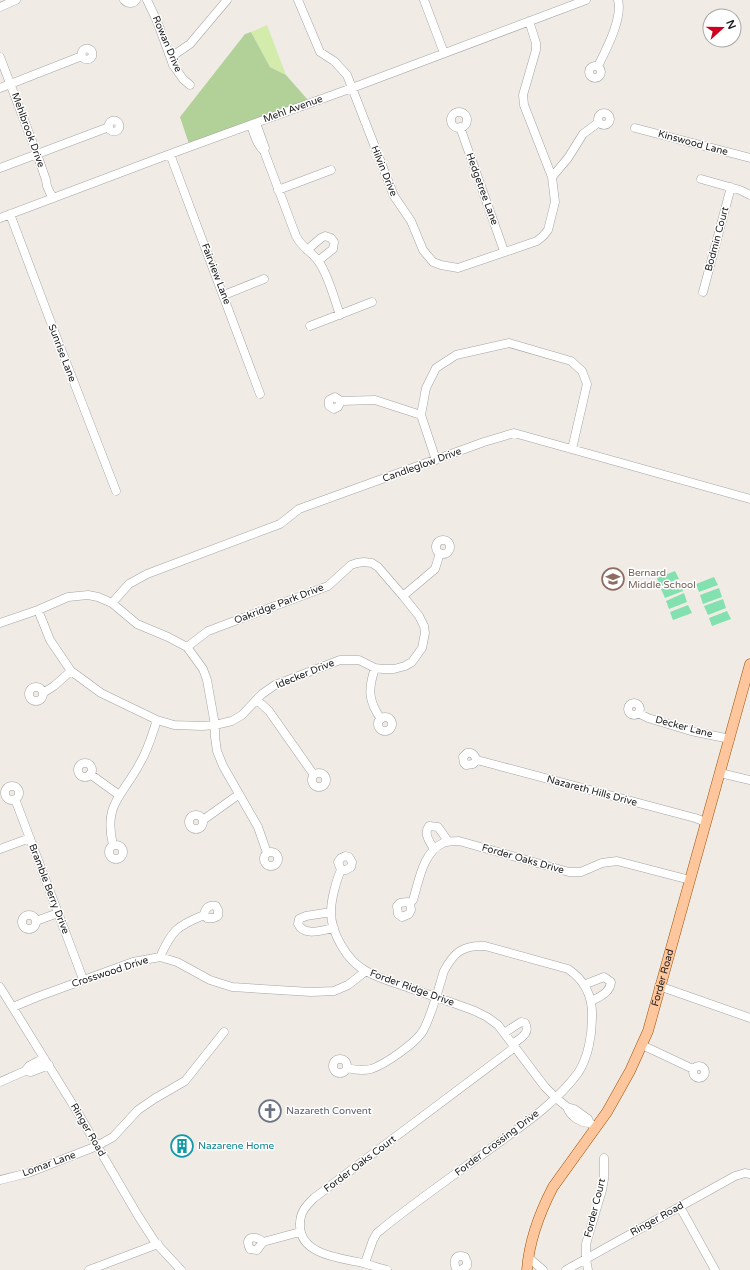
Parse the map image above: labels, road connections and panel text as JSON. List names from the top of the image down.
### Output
{
  "streets": {
    "main road": ["Forder Road"],
    "street": [
      "Rowan Drive",
      "Mehl Avenue",
      "Mehlbrook Drive",
      "Kinswood Lane",
      "Hilvin Drive",
      "Hedgetree Lane",
      "Bodmin Court",
      "Fairview Lane",
      "Sunrise Lane",
      "Candleglow Drive",
      "Oakridge Park Drive",
      "Idecker Drive",
      "Decker Lane",
      "Nazareth Hills Drive",
      "Forder Oaks Drive",
      "Bramble Berry Drive",
      "Crosswood Drive",
      "Forder Ridge Drive",
      "Ringer Road",
      "Forder Crossing Drive",
      "Lomar Lane",
      "Forder Oaks Court",
      "Forder Court"
    ]
  },
  "crossings": [
    ["Mehl Avenue", "Mehlbrook Drive"],
    ["Mehl Avenue", "Hilvin Drive"],
    ["Mehl Avenue", "Fairview Lane"],
    ["Mehl Avenue", "Sunrise Lane"],
    ["Hilvin Drive", "Hedgetree Lane"],
    ["Oakridge Park Drive", "Idecker Drive"],
    ["Decker Lane", "Forder Road"],
    ["Nazareth Hills Drive", "Forder Road"],
    ["Forder Oaks Drive", "Forder Road"],
    ["Bramble Berry Drive", "Crosswood Drive"],
    ["Crosswood Drive", "Forder Ridge Drive"],
    ["Crosswood Drive", "Ringer Road"],
    ["Forder Road", "Forder Ridge Drive"],
    ["Forder Ridge Drive", "Forder Crossing Drive"],
    ["Forder Ridge Drive", "Forder Oaks Court"],
    ["Ringer Road", "Lomar Lane"],
    ["Ringer Road", "Forder Court"]
  ],
  "places": {
    "school or university": ["Bernard Middle School"],
    "church": ["Nazareth Convent"],
    "building": ["Nazarene Home"]
  },
  "north": "right"
}
